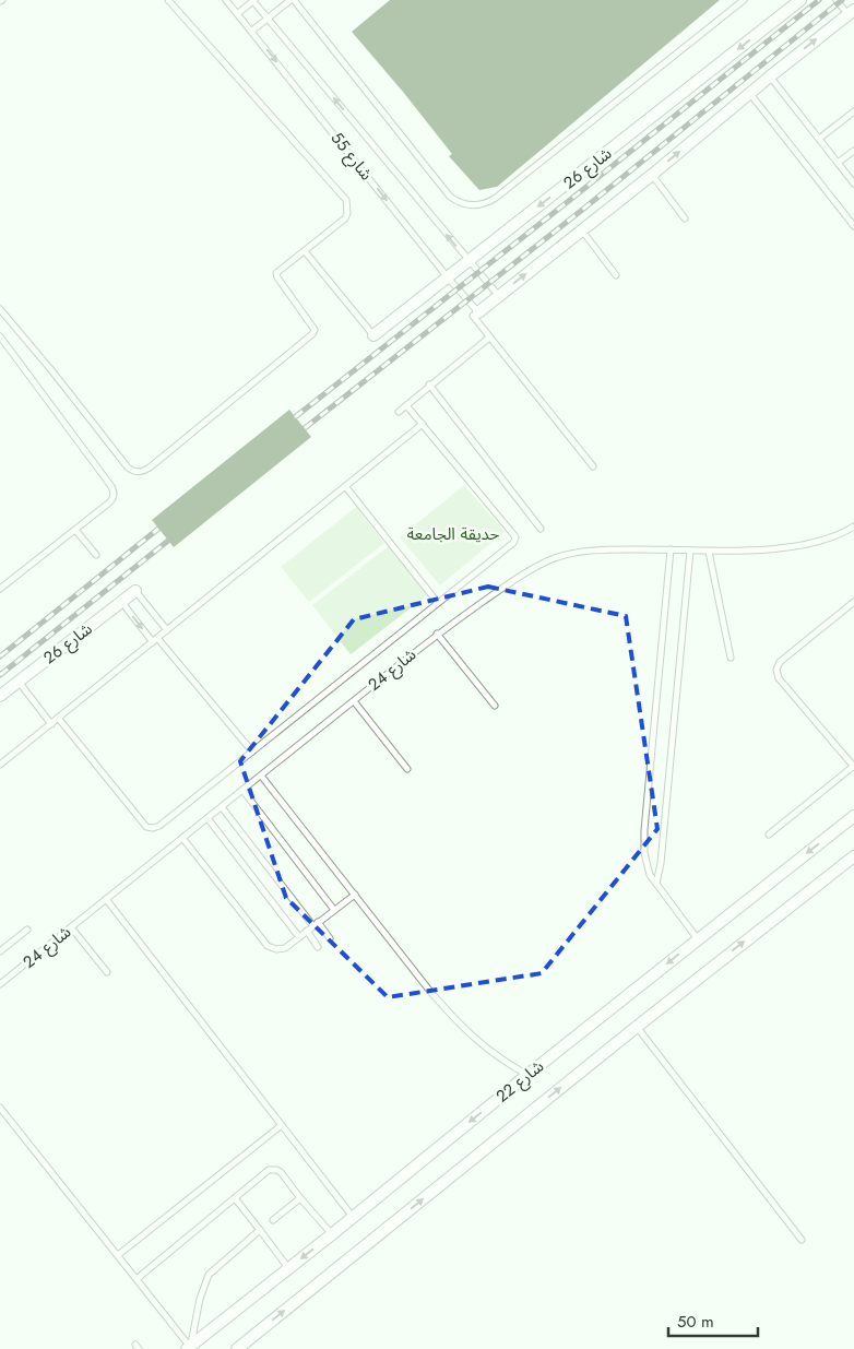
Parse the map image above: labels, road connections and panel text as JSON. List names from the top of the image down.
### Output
{
  "streets": {
    "street": ["شارع 26", "شارع 22"],
    "lane": ["شارع 55", "شارع 24"]
  },
  "crossings": [
    ["شارع 55", "شارع 26"]
  ],
  "parks": ["حديقة الجامعة"],
  "scale_bar": "50 m"
}
